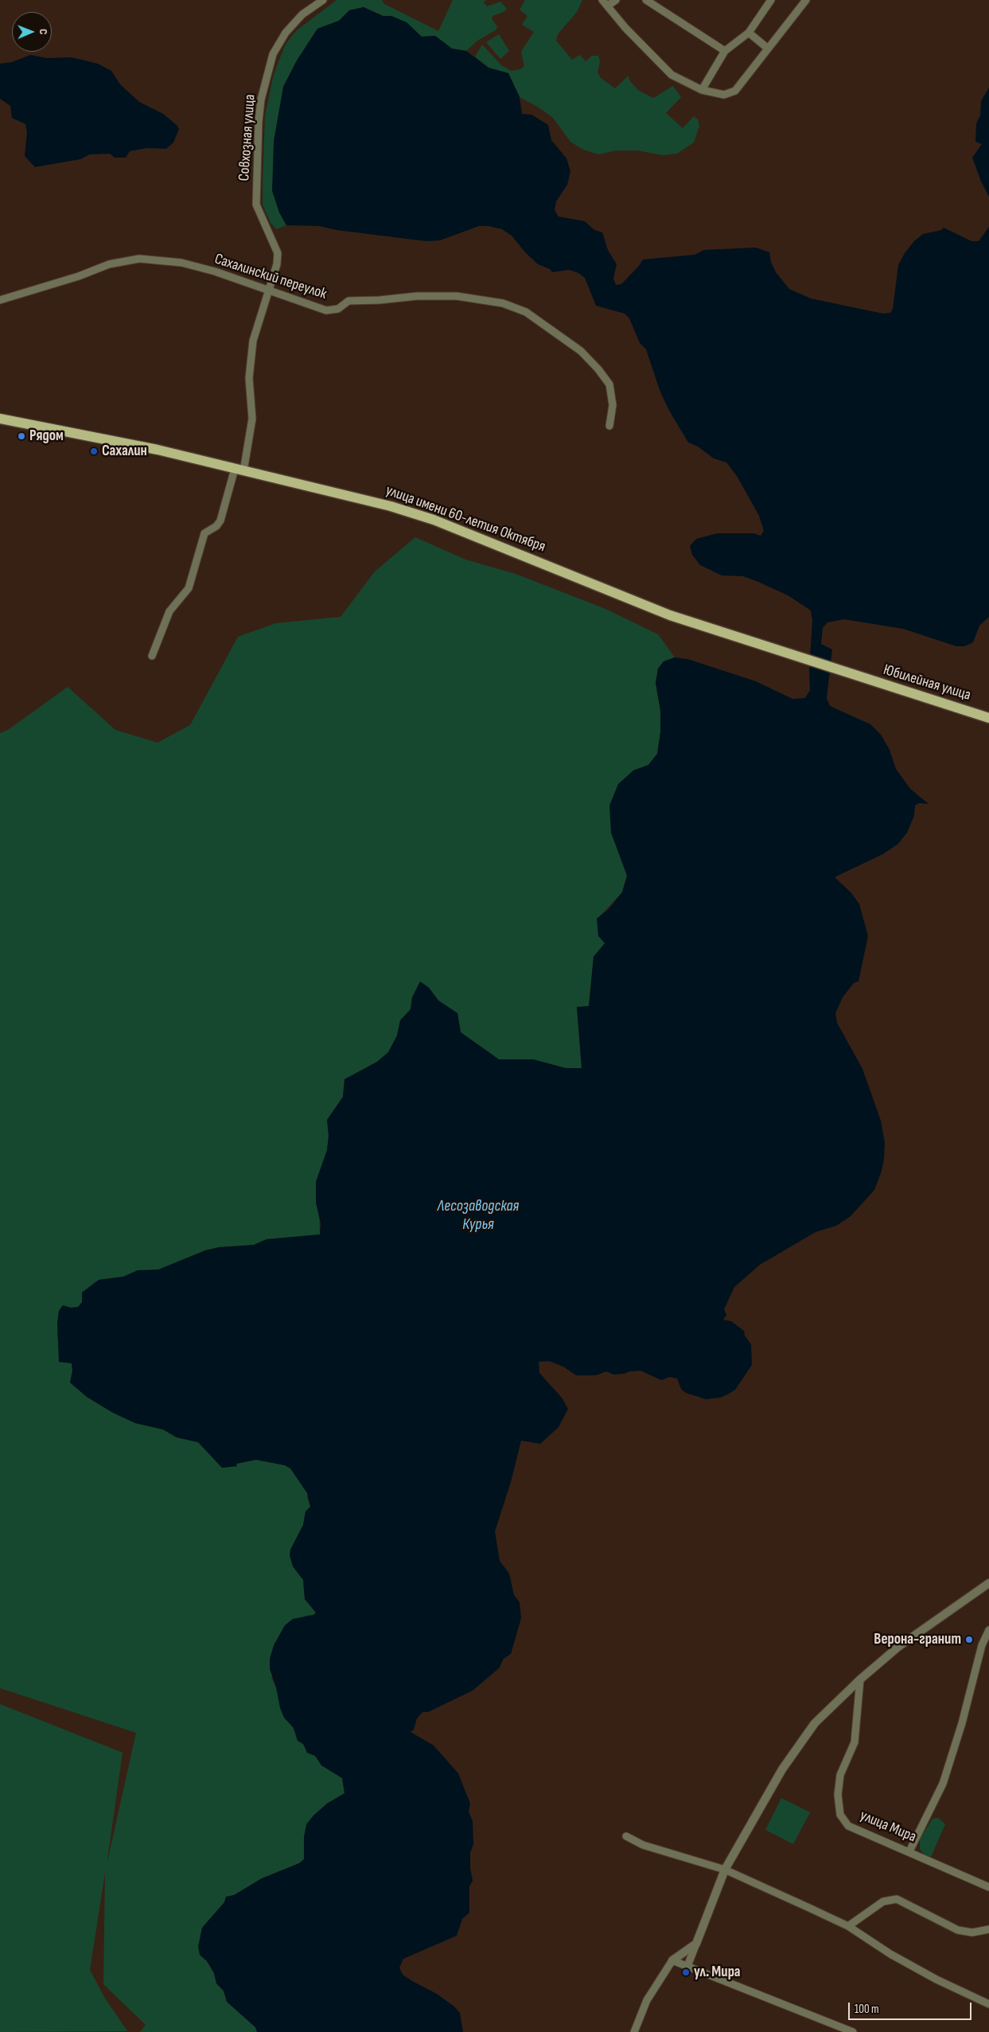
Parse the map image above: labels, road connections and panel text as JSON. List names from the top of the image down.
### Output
{
  "streets": {
    "main road": ["улица имени 60-летия Октября", "Юбилейная улица"],
    "street": ["Совхозная улица", "Сахалинский переулок", "улица Мира"]
  },
  "crossings": [
    ["Совхозная улица", "Сахалинский переулок"],
    ["Совхозная улица", "улица имени 60-летия Октября"],
    ["улица имени 60-летия Октября", "Юбилейная улица"]
  ],
  "water": ["Лесозаводская Курья"],
  "places": [
    "Рядом",
    "Сахалин",
    "Верона-гранит",
    "ул. Мира"
  ],
  "scale_bar": "100 m",
  "north": "right"
}
